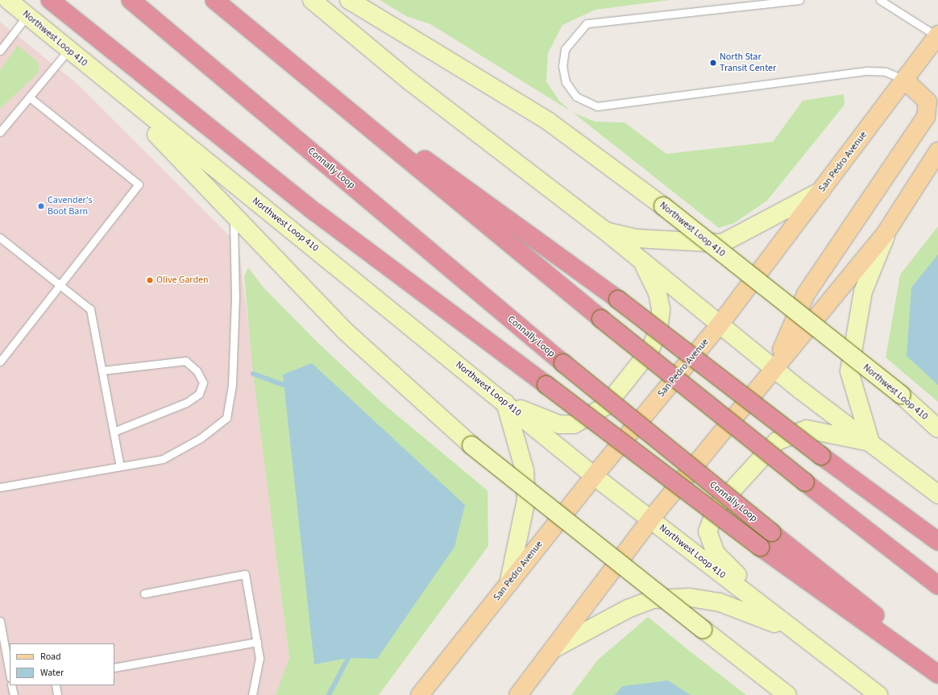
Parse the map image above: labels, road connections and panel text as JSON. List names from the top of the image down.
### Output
{
  "streets": {
    "highway": ["Connally Loop"],
    "main road": ["Northwest Loop 410", "San Pedro Avenue"]
  },
  "crossings": [
    ["Northwest Loop 410", "San Pedro Avenue"]
  ],
  "places": ["North Star Transit Center", "Cavender's Boot Barn", "Olive Garden"],
  "legend": ["Road", "Water"]
}
